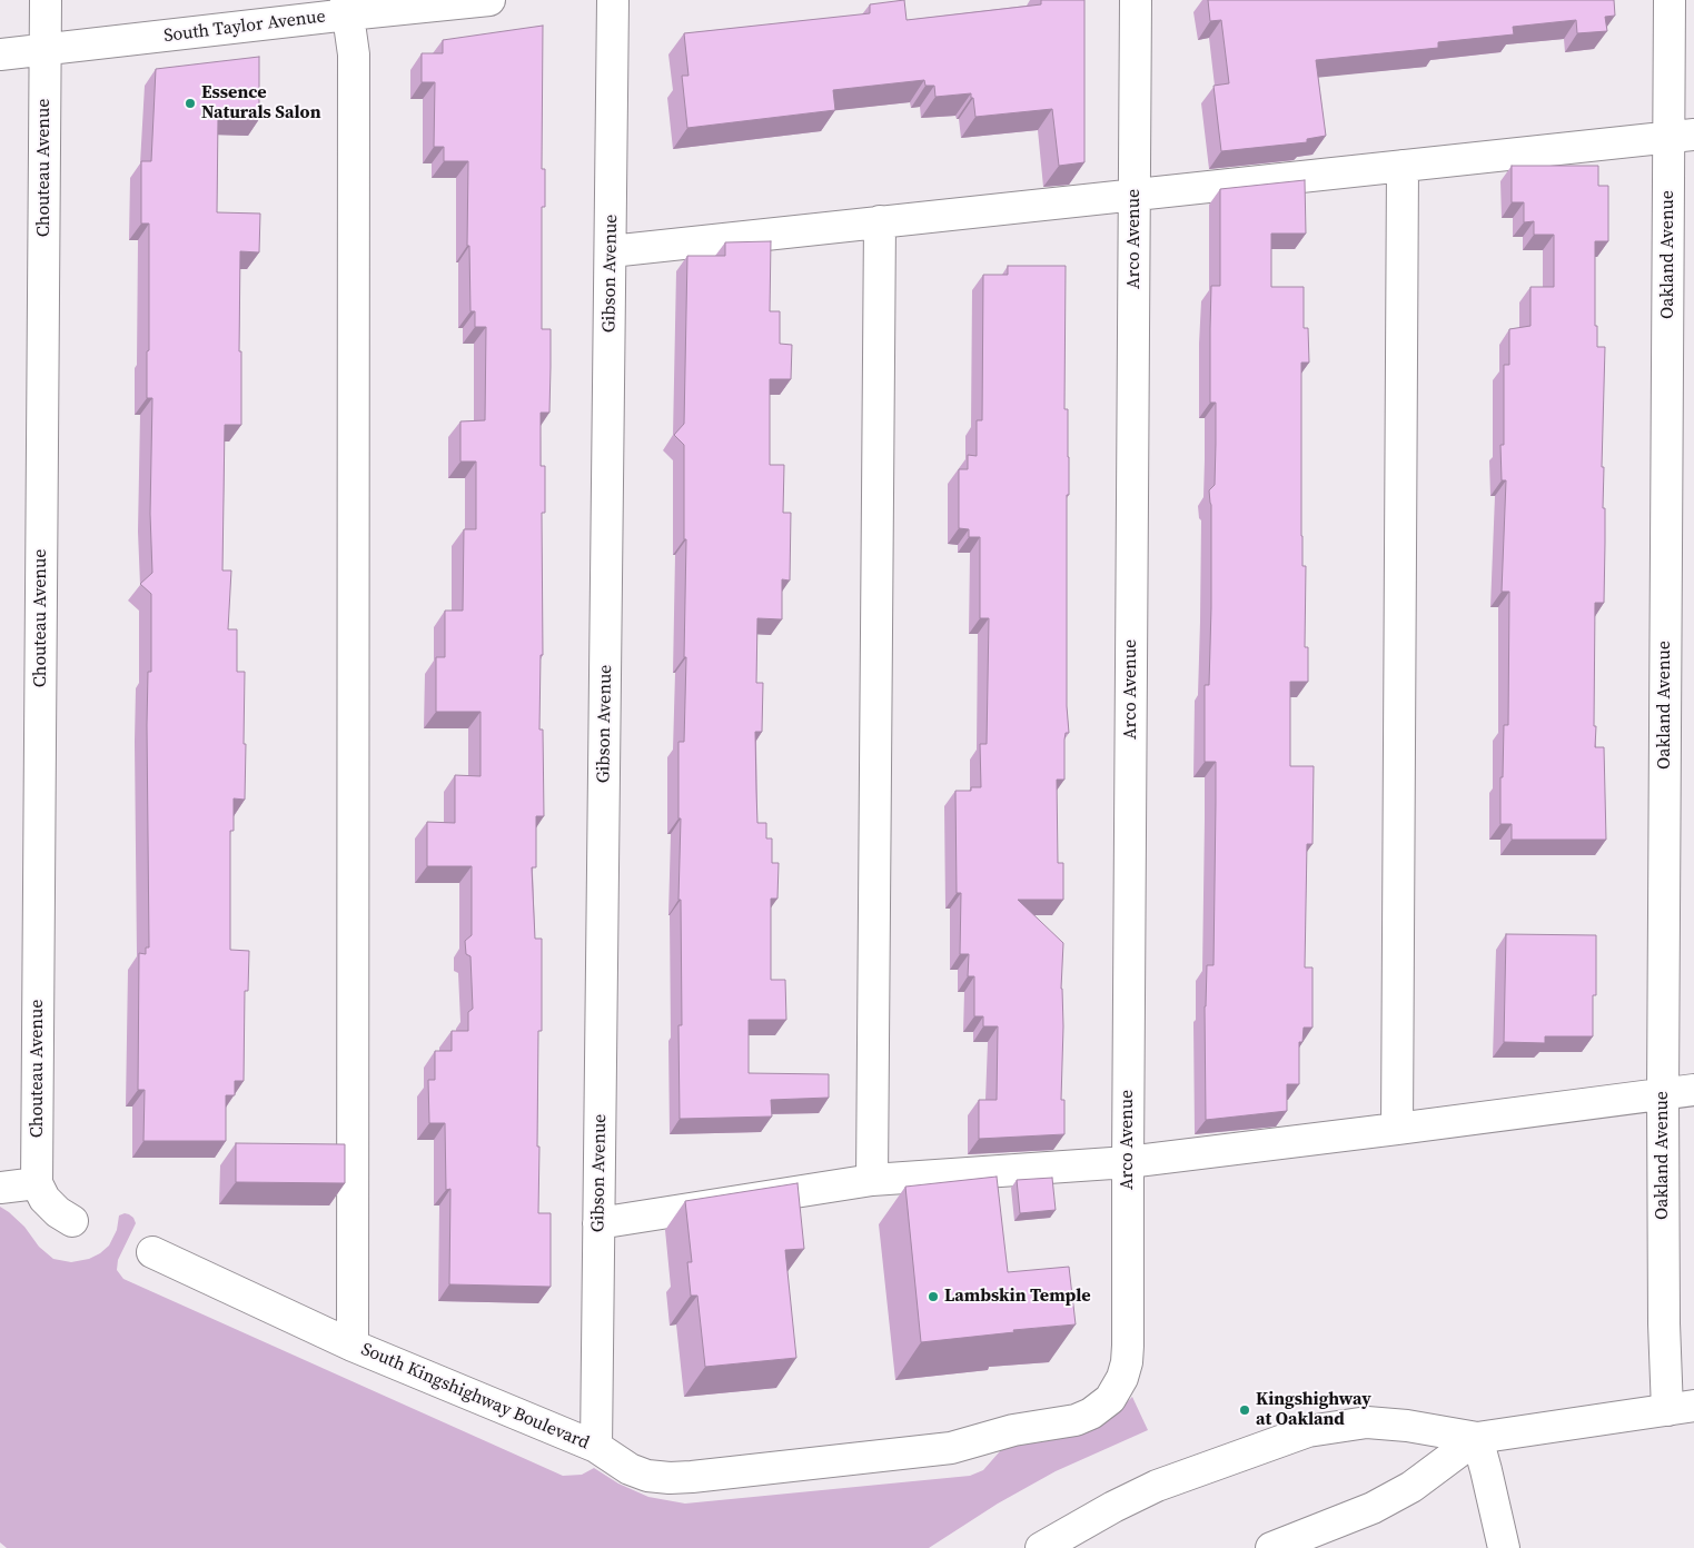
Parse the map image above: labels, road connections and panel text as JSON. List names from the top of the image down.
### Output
{
  "streets": {
    "street": [
      "South Taylor Avenue",
      "Chouteau Avenue",
      "Arco Avenue",
      "Oakland Avenue",
      "Gibson Avenue",
      "South Kingshighway Boulevard"
    ]
  },
  "crossings": [
    ["South Taylor Avenue", "Chouteau Avenue"],
    ["Arco Avenue", "South Kingshighway Boulevard"],
    ["Gibson Avenue", "South Kingshighway Boulevard"]
  ],
  "places": ["Essence Naturals Salon", "Lambskin Temple", "Kingshighway at Oakland"]
}
